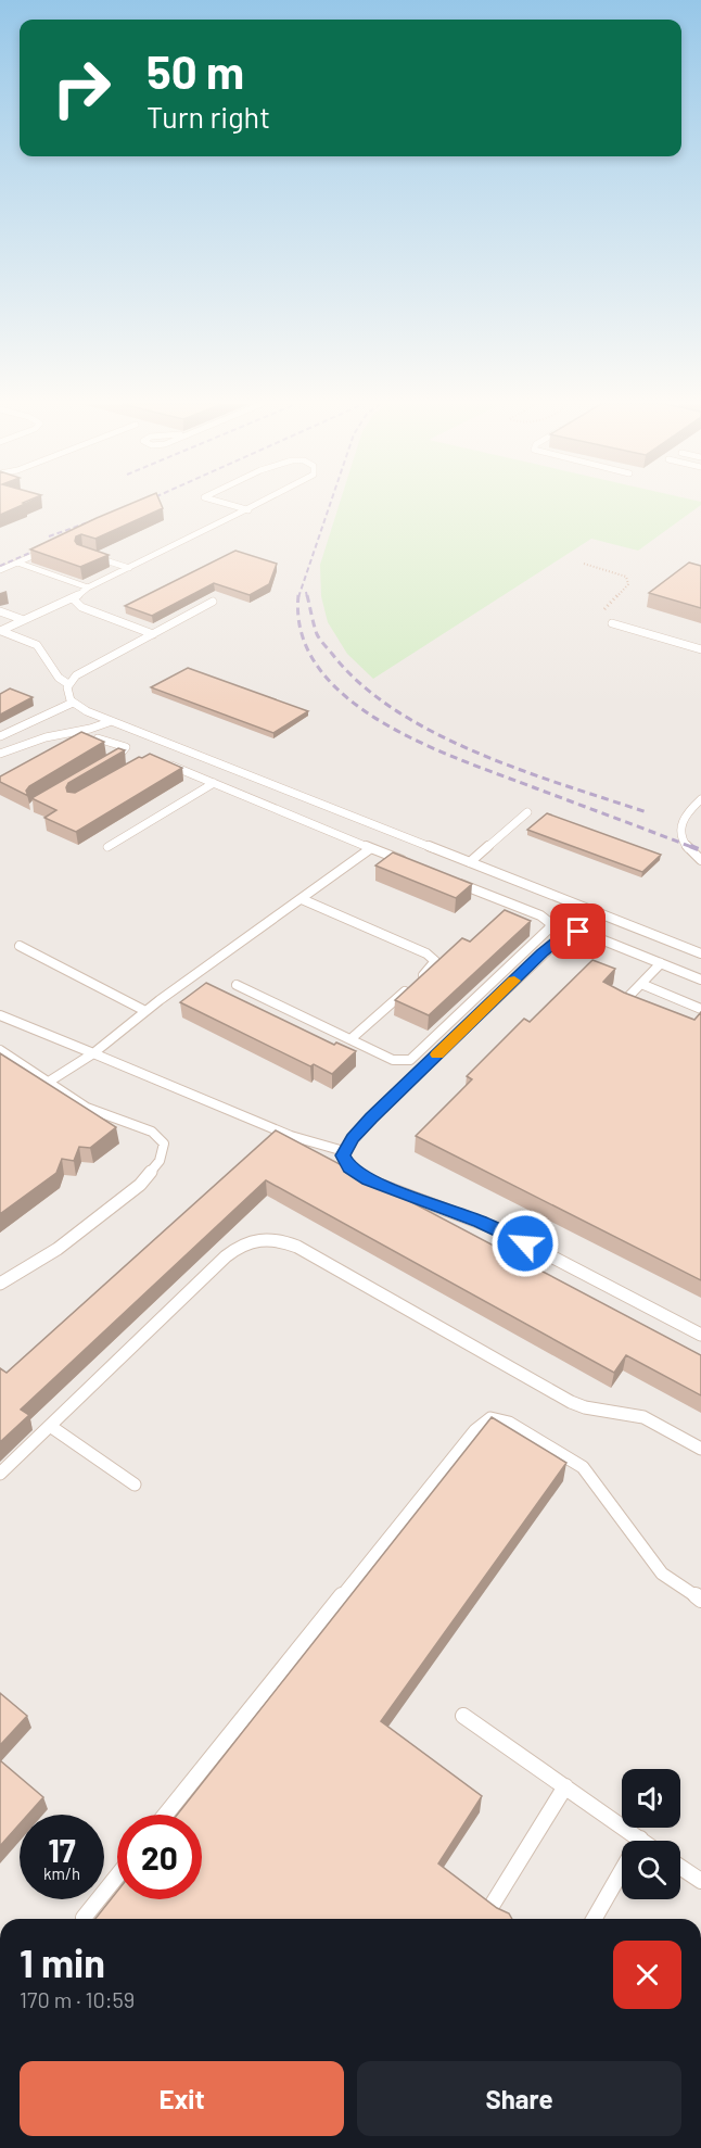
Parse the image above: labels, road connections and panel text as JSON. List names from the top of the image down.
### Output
{
  "page": {
    "turn": ["50 m", "Turn right"],
    "speed": "17 km/h",
    "limit": "20",
    "heading": ["1 min", "170 m · 10:59"],
    "buttons": ["Exit", "Share"]
  }
}
